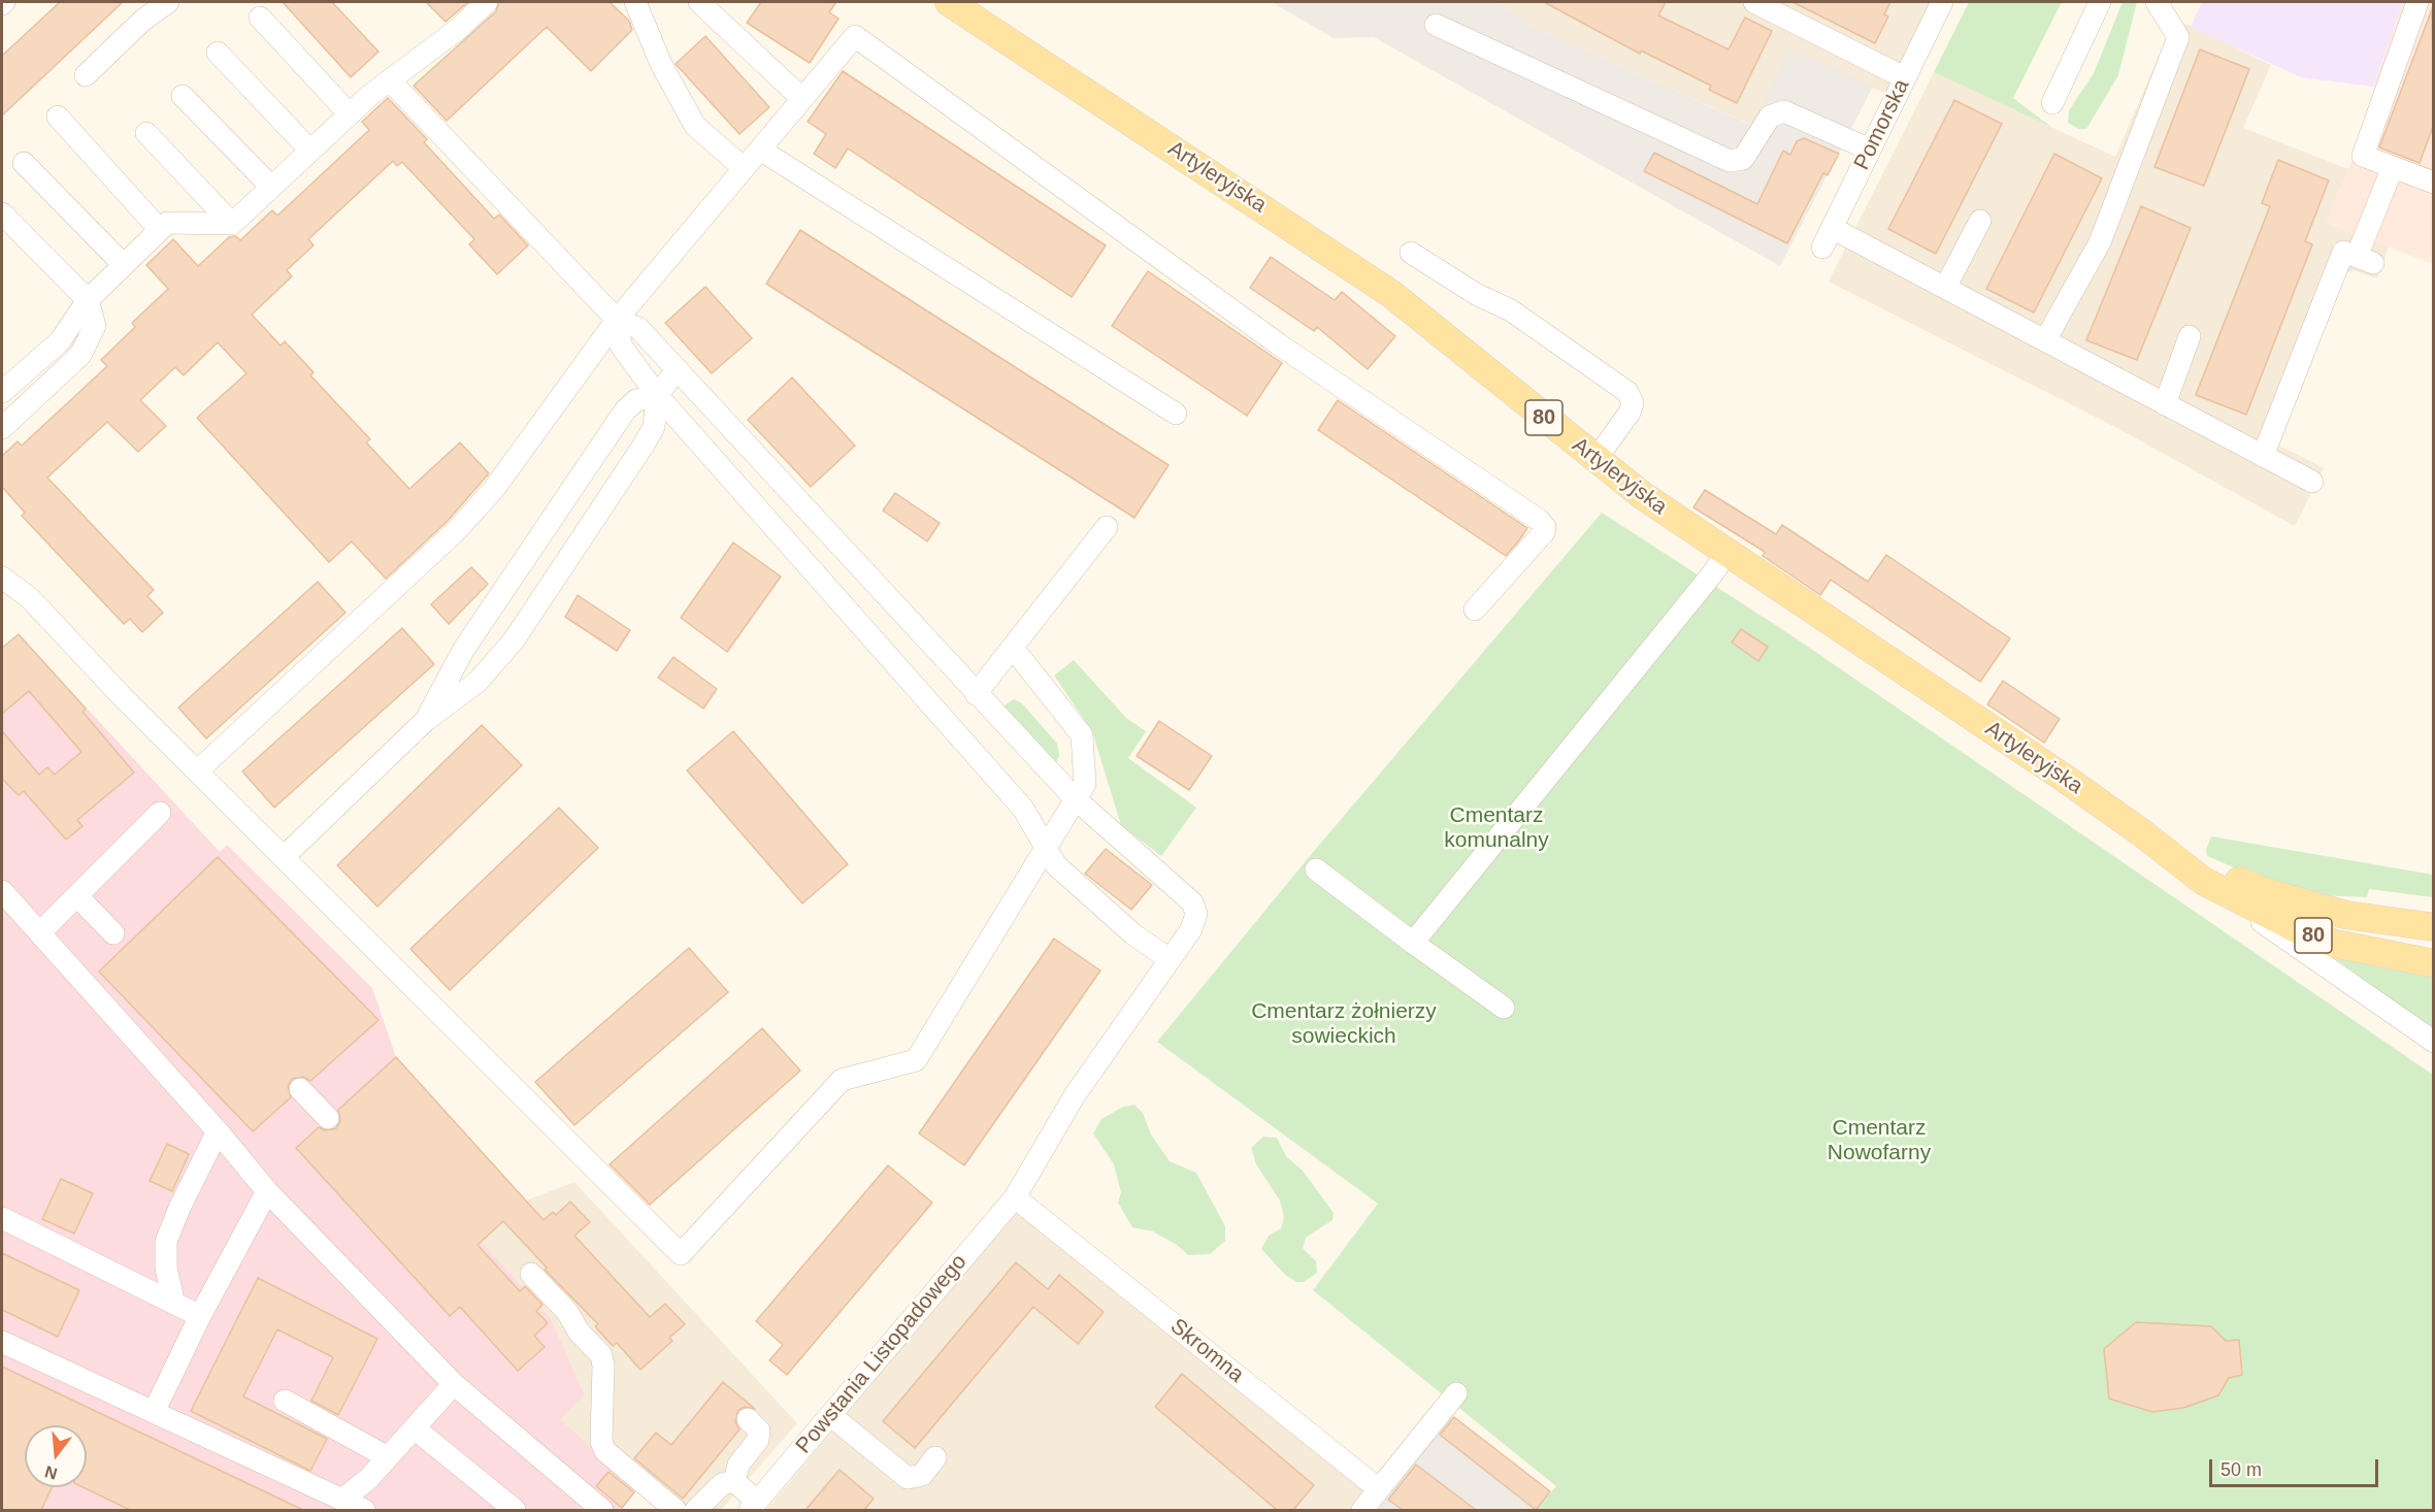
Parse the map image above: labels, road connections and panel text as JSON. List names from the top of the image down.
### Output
{
  "streets": {
    "main road": ["Artyleryjska", "80"],
    "street": ["Pomorska", "Skromna", "Powstania Listopadowego"]
  },
  "crossings": [
    ["Artyleryjska", "80"],
    ["Skromna", "Powstania Listopadowego"]
  ],
  "parks": ["Cmentarz komunalny", "Cmentarz żołnierzy sowieckich", "Cmentarz Nowofarny"],
  "scale_bar": "50 m",
  "north": "bottom"
}
